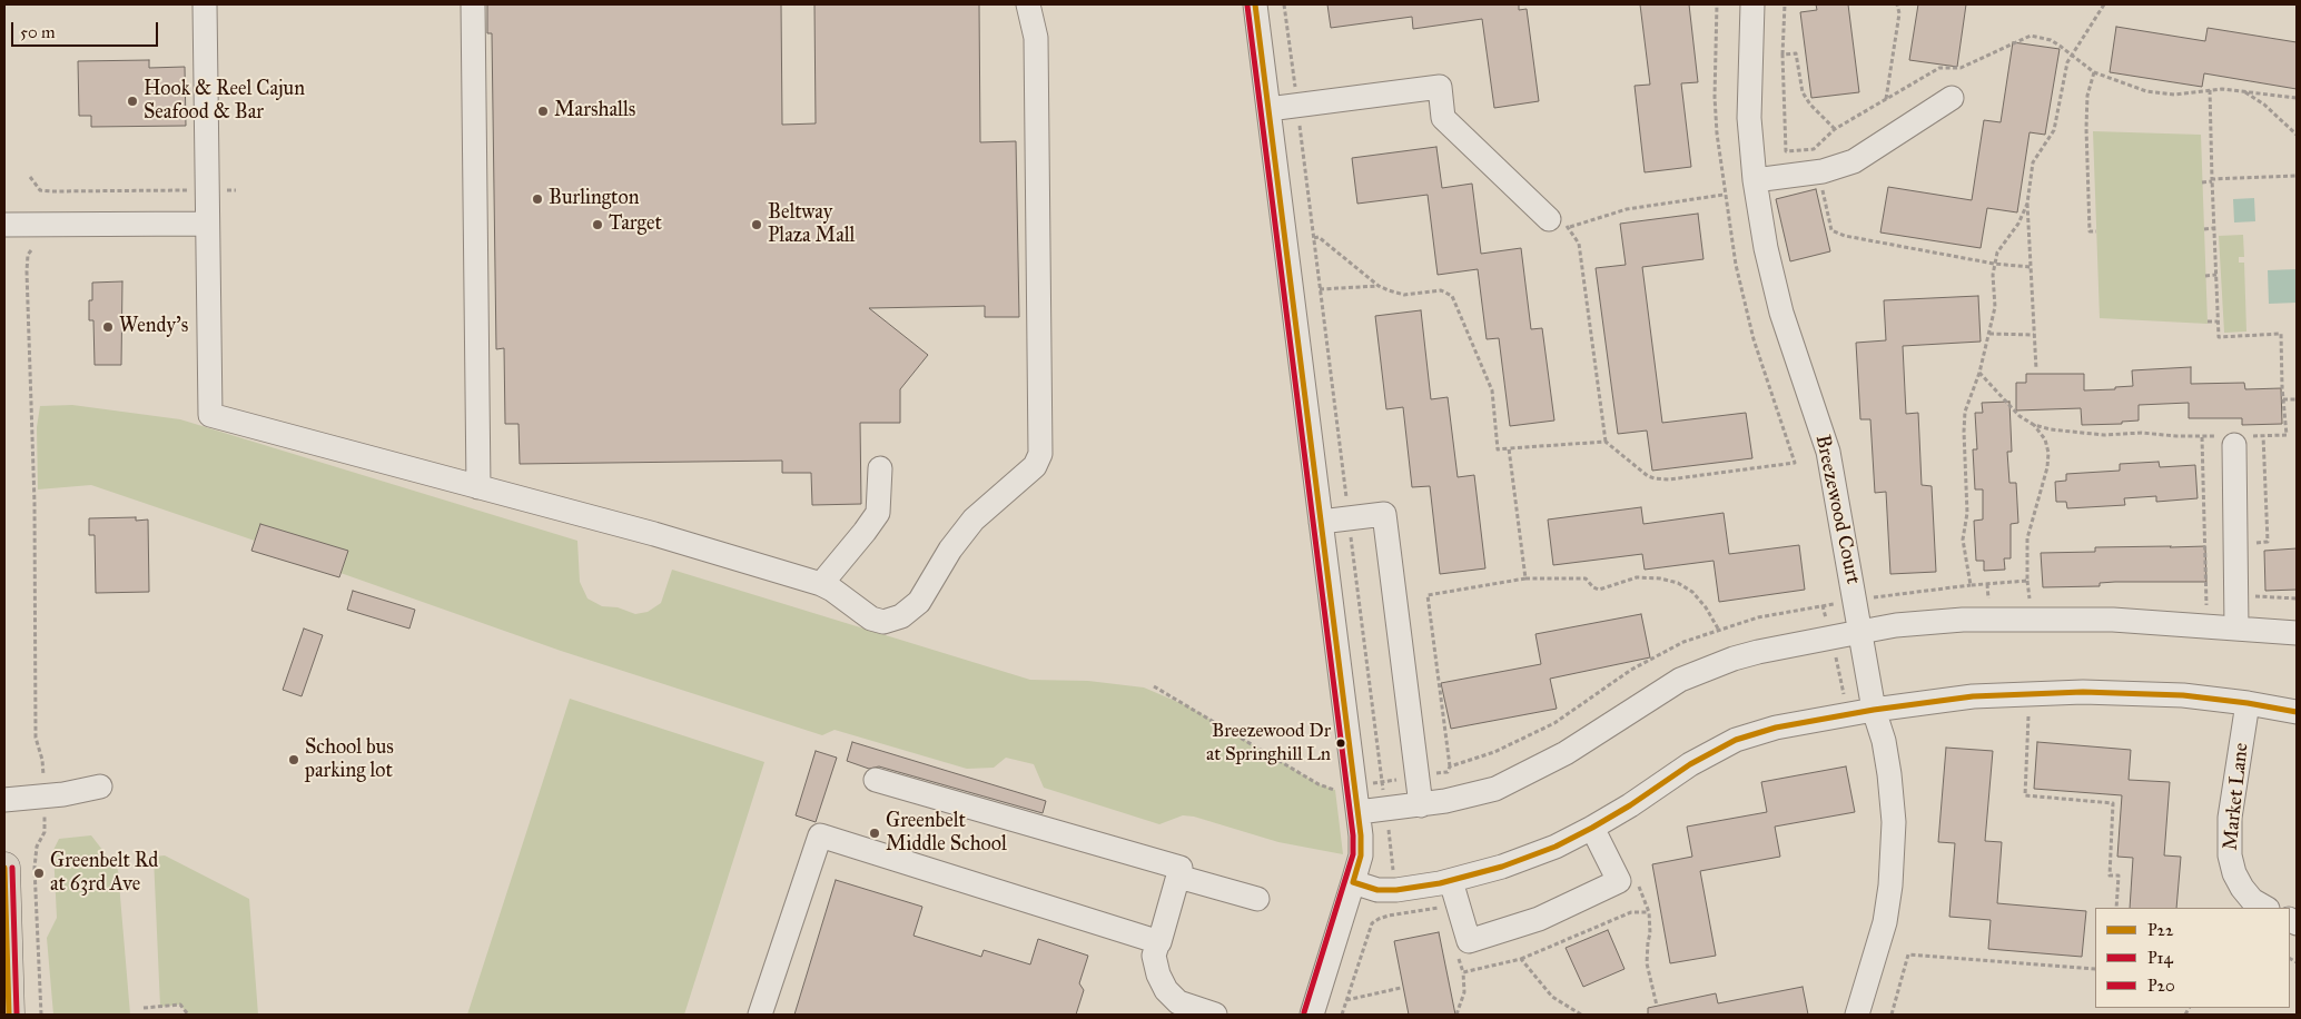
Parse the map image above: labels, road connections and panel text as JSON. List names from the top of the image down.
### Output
{
  "streets": {
    "street": ["Breezewood Court", "Market Lane"]
  },
  "places": [
    "Hook & Reel Cajun Seafood & Bar",
    "Marshalls",
    "Burlington",
    "Target",
    "Beltway Plaza Mall",
    "Wendy's",
    "Breezewood Dr at Springhill Ln",
    "School bus parking lot",
    "Greenbelt Middle School",
    "Greenbelt Rd at 63rd Ave"
  ],
  "lines": ["transit line P22", "transit line P14", "transit line P20"],
  "legend": ["P22", "P14", "P20"],
  "scale_bar": "50 m"
}
